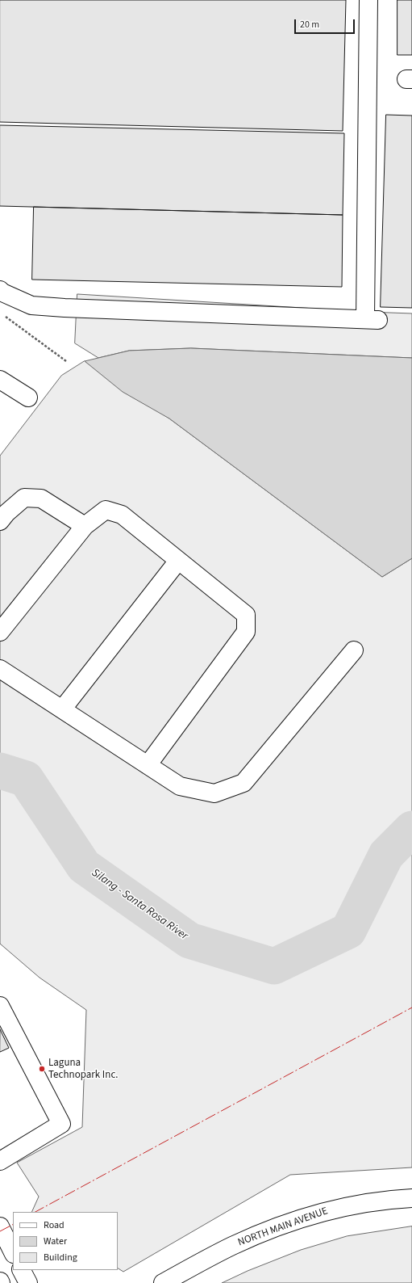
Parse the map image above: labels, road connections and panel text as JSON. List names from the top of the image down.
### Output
{
  "streets": {
    "street": ["NORTH MAIN AVENUE"]
  },
  "water": ["Silang - Santa Rosa River"],
  "places": ["Laguna Technopark Inc."],
  "legend": ["Road", "Water", "Building"],
  "scale_bar": "20 m"
}
